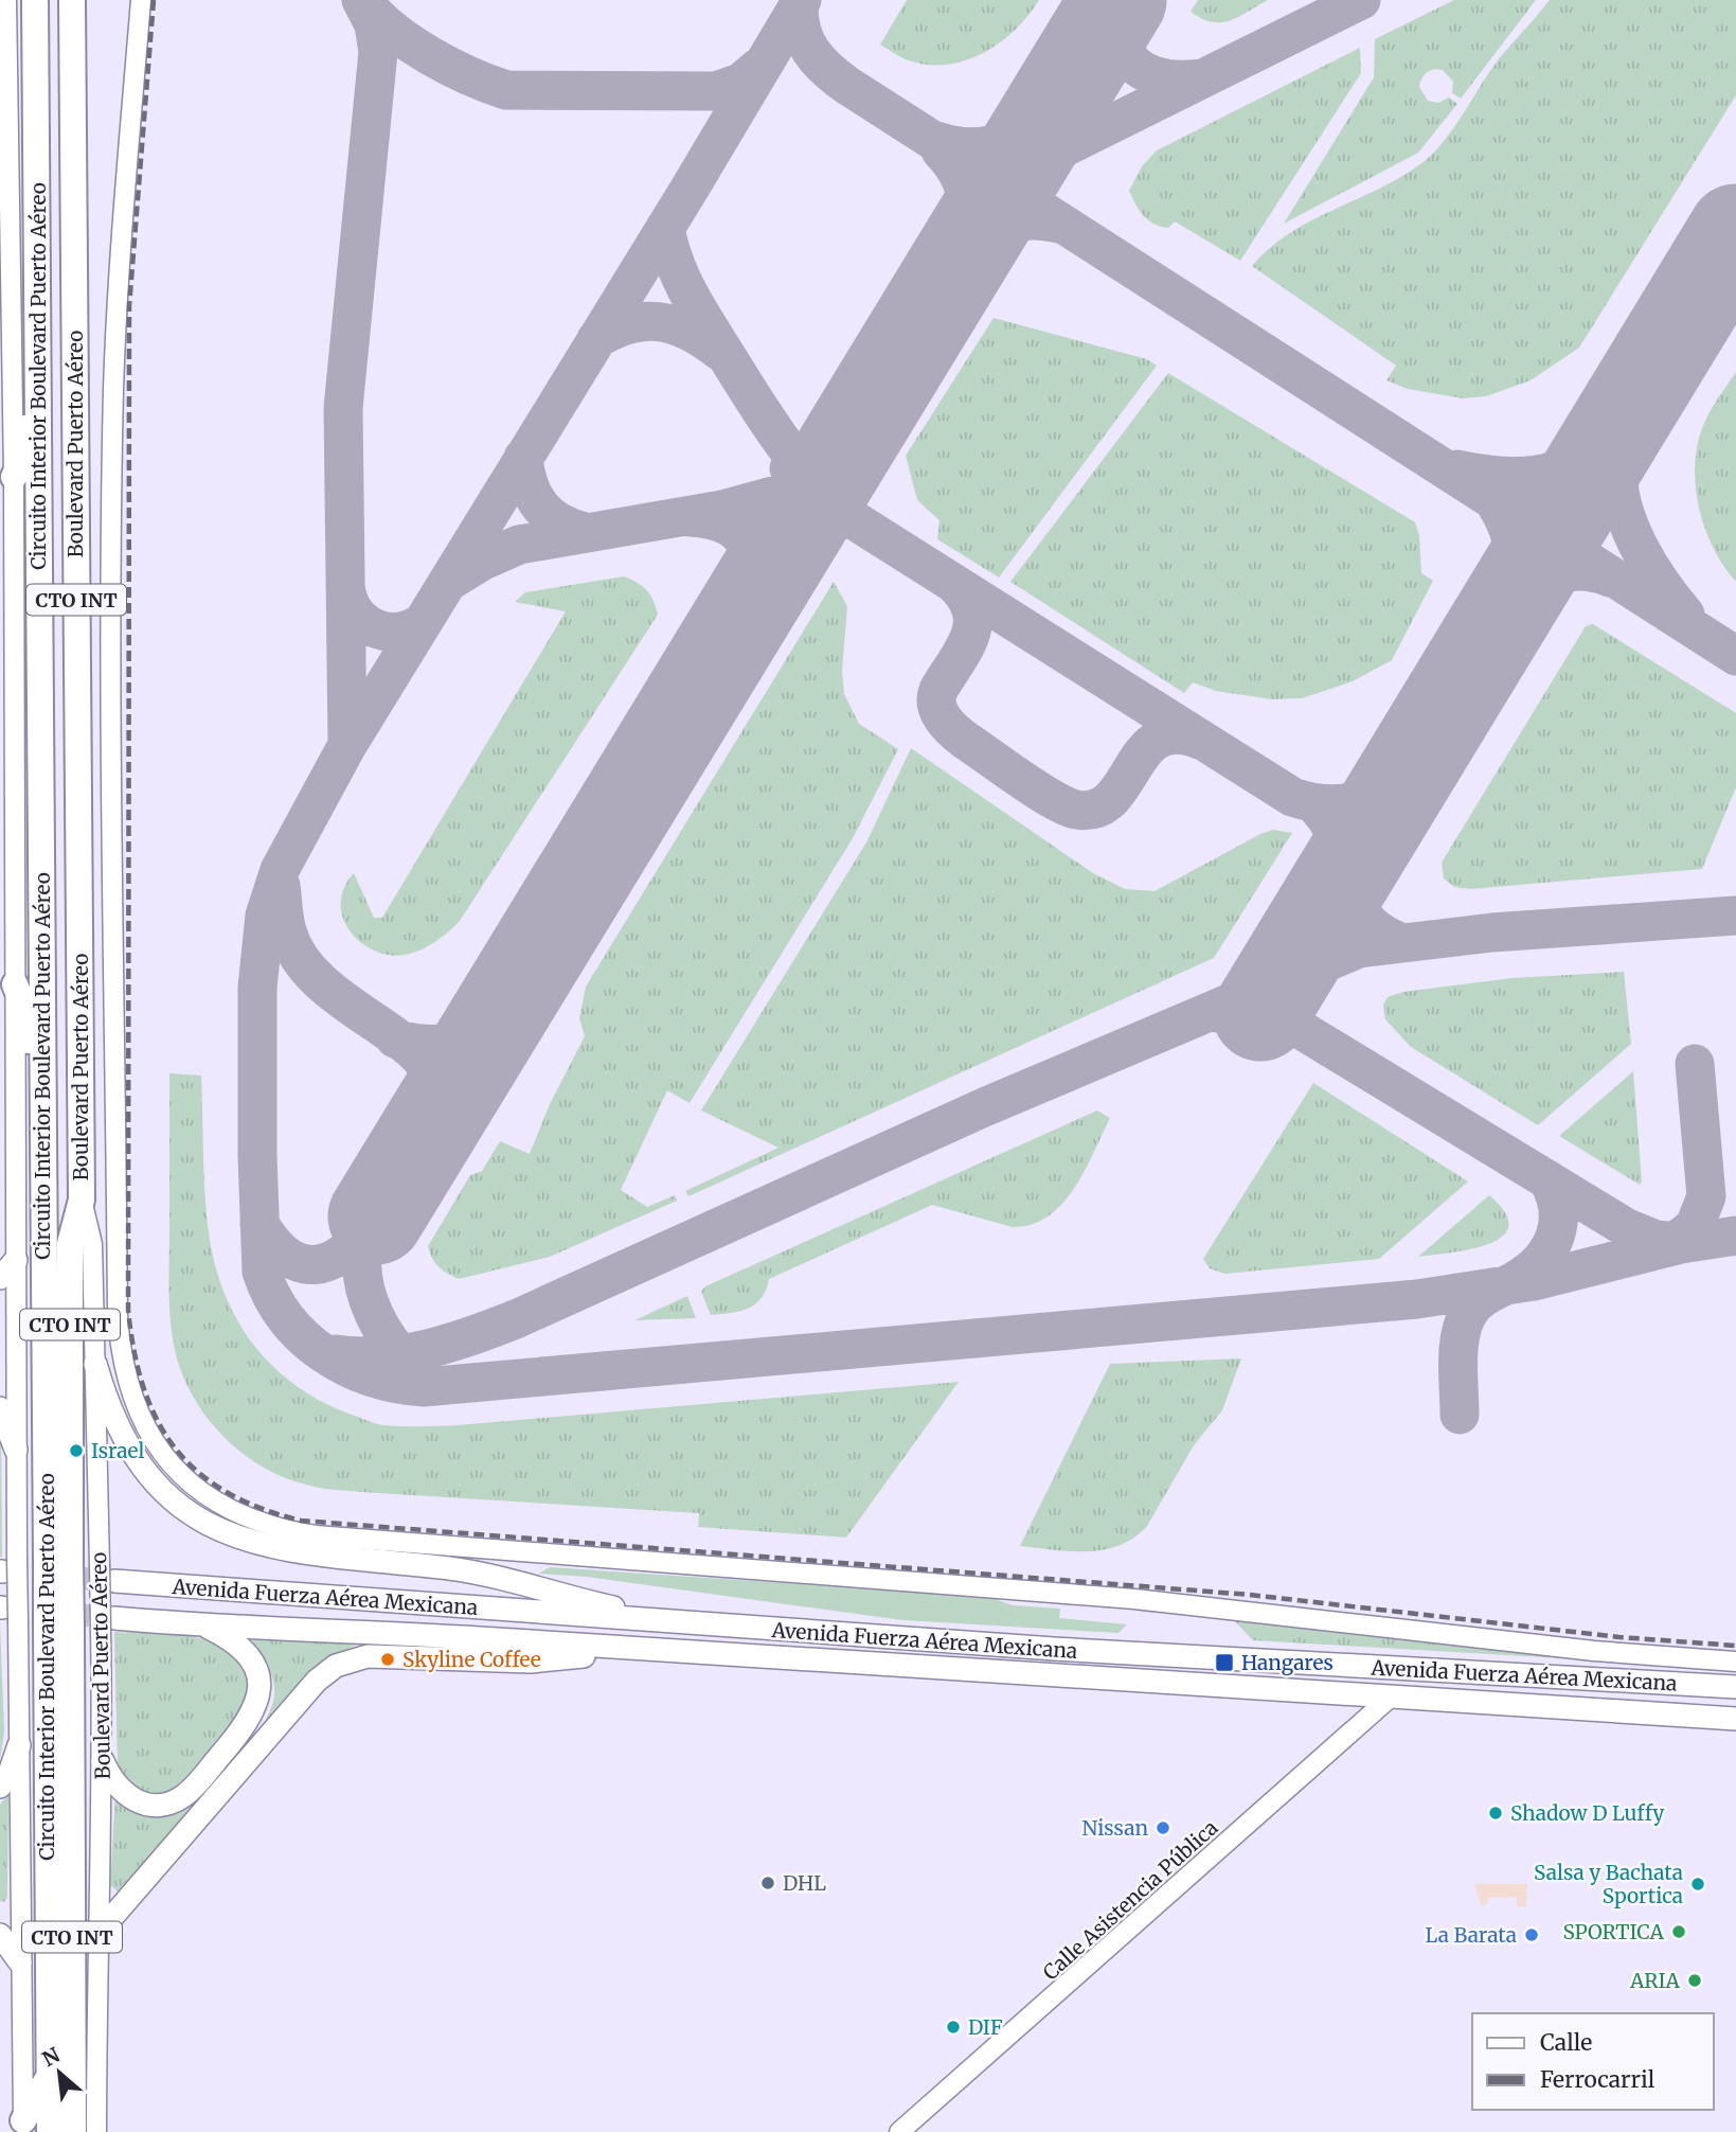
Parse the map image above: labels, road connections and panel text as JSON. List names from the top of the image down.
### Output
{
  "streets": {
    "highway": ["Circuito Interior Boulevard Puerto Aéreo", "Boulevard Puerto Aéreo", "CTO INT"],
    "main road": ["Avenida Fuerza Aérea Mexicana"],
    "street": ["Calle Asistencia Pública"]
  },
  "crossings": [
    ["Circuito Interior Boulevard Puerto Aéreo", "Boulevard Puerto Aéreo"],
    ["Boulevard Puerto Aéreo", "Avenida Fuerza Aérea Mexicana"],
    ["Avenida Fuerza Aérea Mexicana", "Calle Asistencia Pública"]
  ],
  "places": {
    "other": [
      "Israel",
      "Skyline Coffee",
      "Shadow D Luffy",
      "Nissan",
      "DHL",
      "Salsa y Bachata Sportica",
      "SPORTICA",
      "La Barata",
      "ARIA",
      "DIF"
    ],
    "transit": ["Hangares"]
  },
  "legend": ["Calle", "Ferrocarril"],
  "north": "top left"
}
